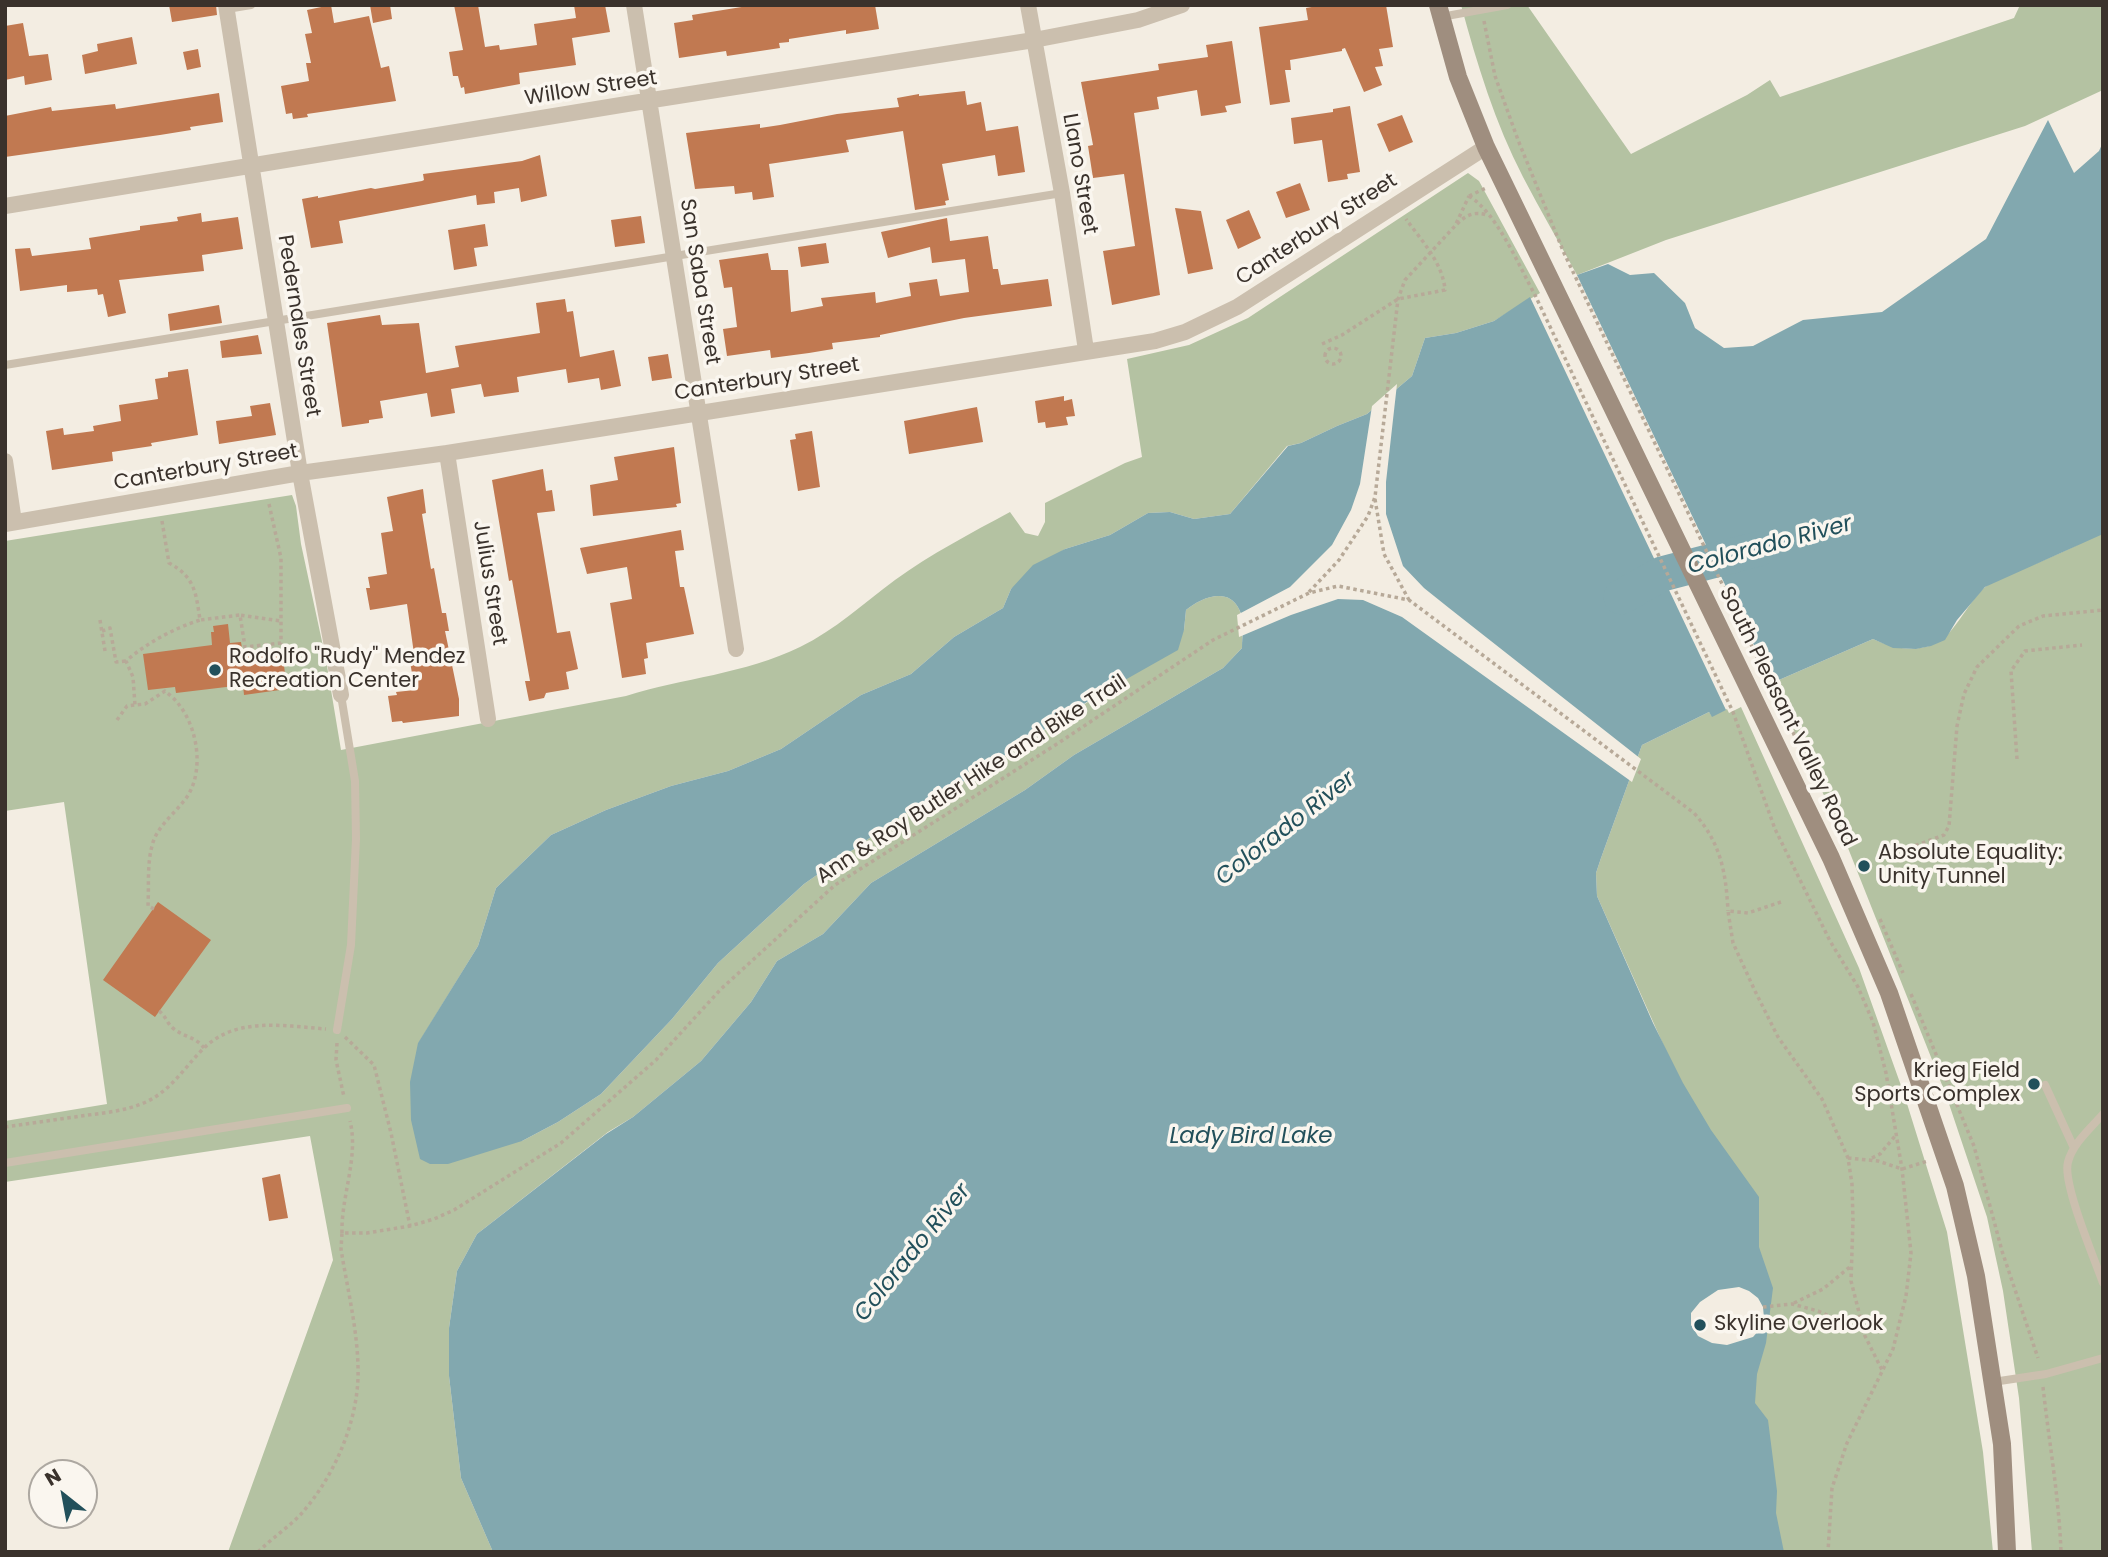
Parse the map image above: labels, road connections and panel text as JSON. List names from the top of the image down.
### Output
{
  "streets": {
    "main road": ["South Pleasant Valley Road"],
    "street": [
      "Willow Street",
      "Llano Street",
      "Canterbury Street",
      "San Saba Street",
      "Pedernales Street",
      "Julius Street"
    ],
    "path": ["Ann & Roy Butler Hike and Bike Trail"]
  },
  "crossings": [
    ["Willow Street", "Llano Street"],
    ["Willow Street", "San Saba Street"],
    ["Willow Street", "Pedernales Street"],
    ["Llano Street", "Canterbury Street"],
    ["Canterbury Street", "San Saba Street"],
    ["Canterbury Street", "Pedernales Street"],
    ["Canterbury Street", "Julius Street"],
    ["Canterbury Street", "South Pleasant Valley Road"]
  ],
  "water": ["Colorado River", "Lady Bird Lake"],
  "places": [
    "Rodolfo \"Rudy\" Mendez Recreation Center",
    "Absolute Equality: Unity Tunnel",
    "Krieg Field Sports Complex",
    "Skyline Overlook"
  ],
  "north": "top left"
}
